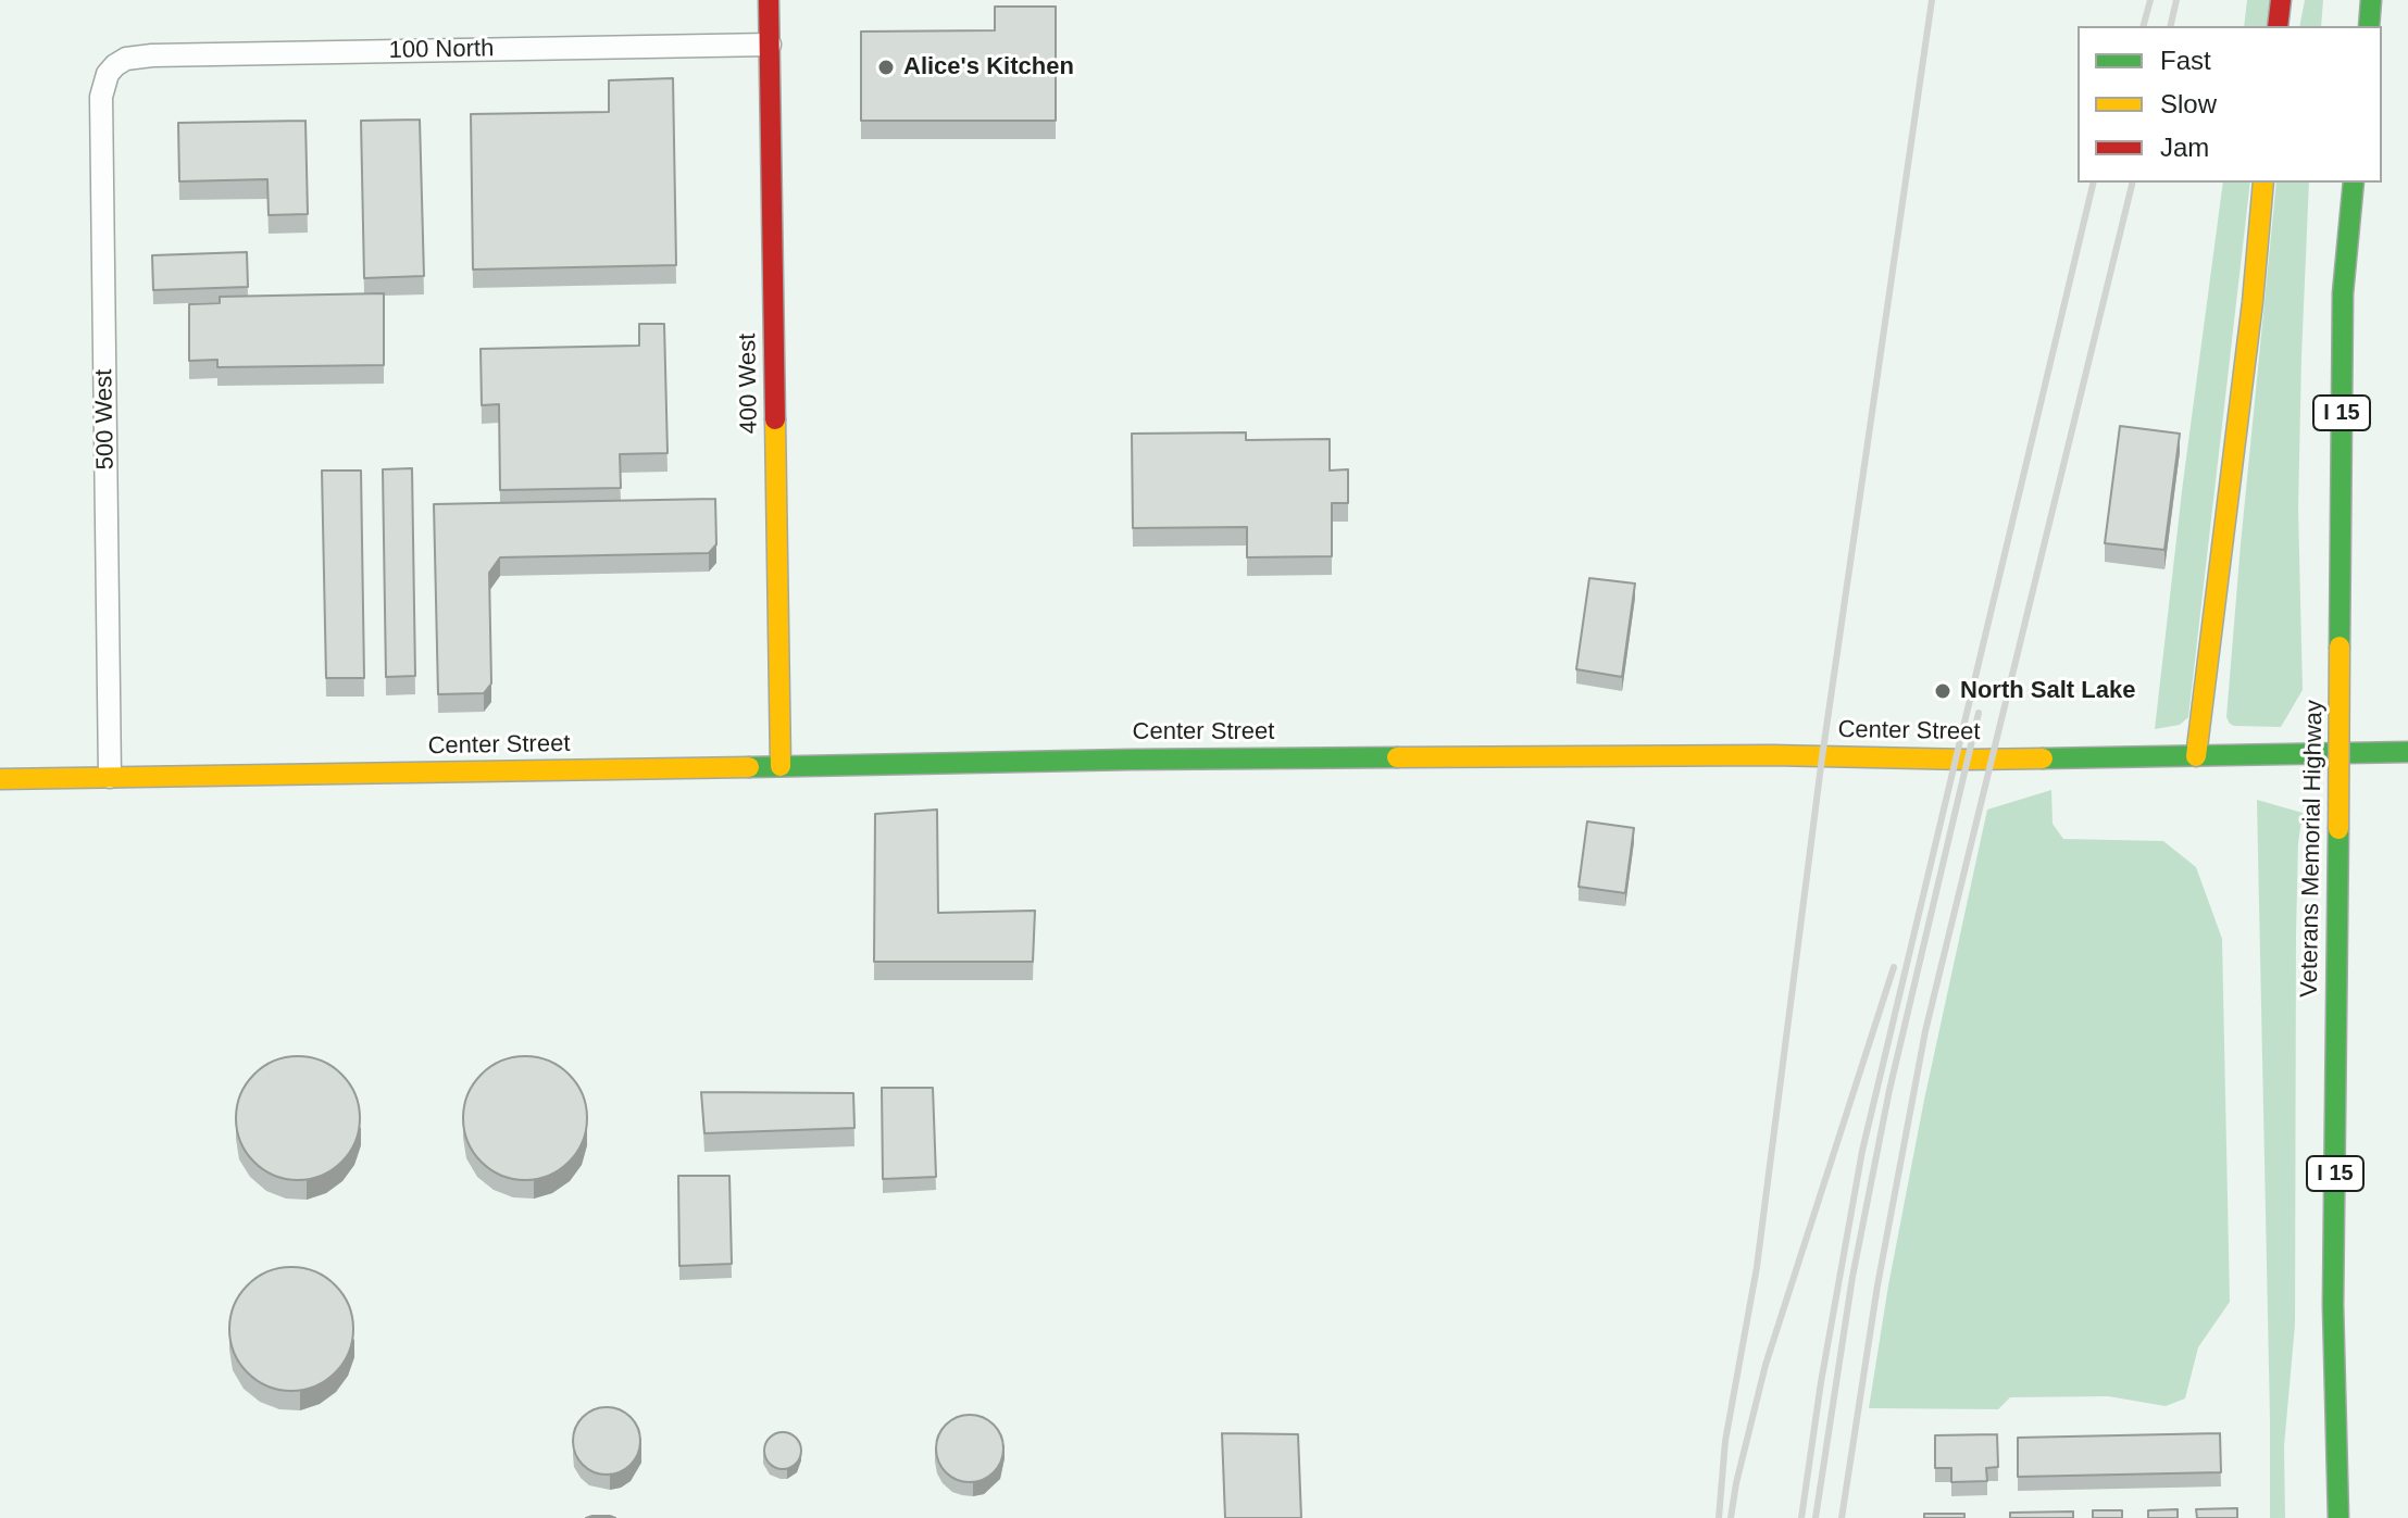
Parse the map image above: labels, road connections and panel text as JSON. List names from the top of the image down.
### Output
{
  "streets": {
    "main road": [
      "400 West",
      "I 15",
      "Center Street",
      "Veterans Memorial Highway"
    ],
    "street": ["100 North", "500 West"]
  },
  "crossings": [
    ["100 North", "400 West"],
    ["100 North", "500 West"],
    ["400 West", "Center Street"],
    ["500 West", "Center Street"]
  ],
  "places": ["Alice's Kitchen", "North Salt Lake"],
  "legend": ["Fast", "Slow", "Jam"]
}
